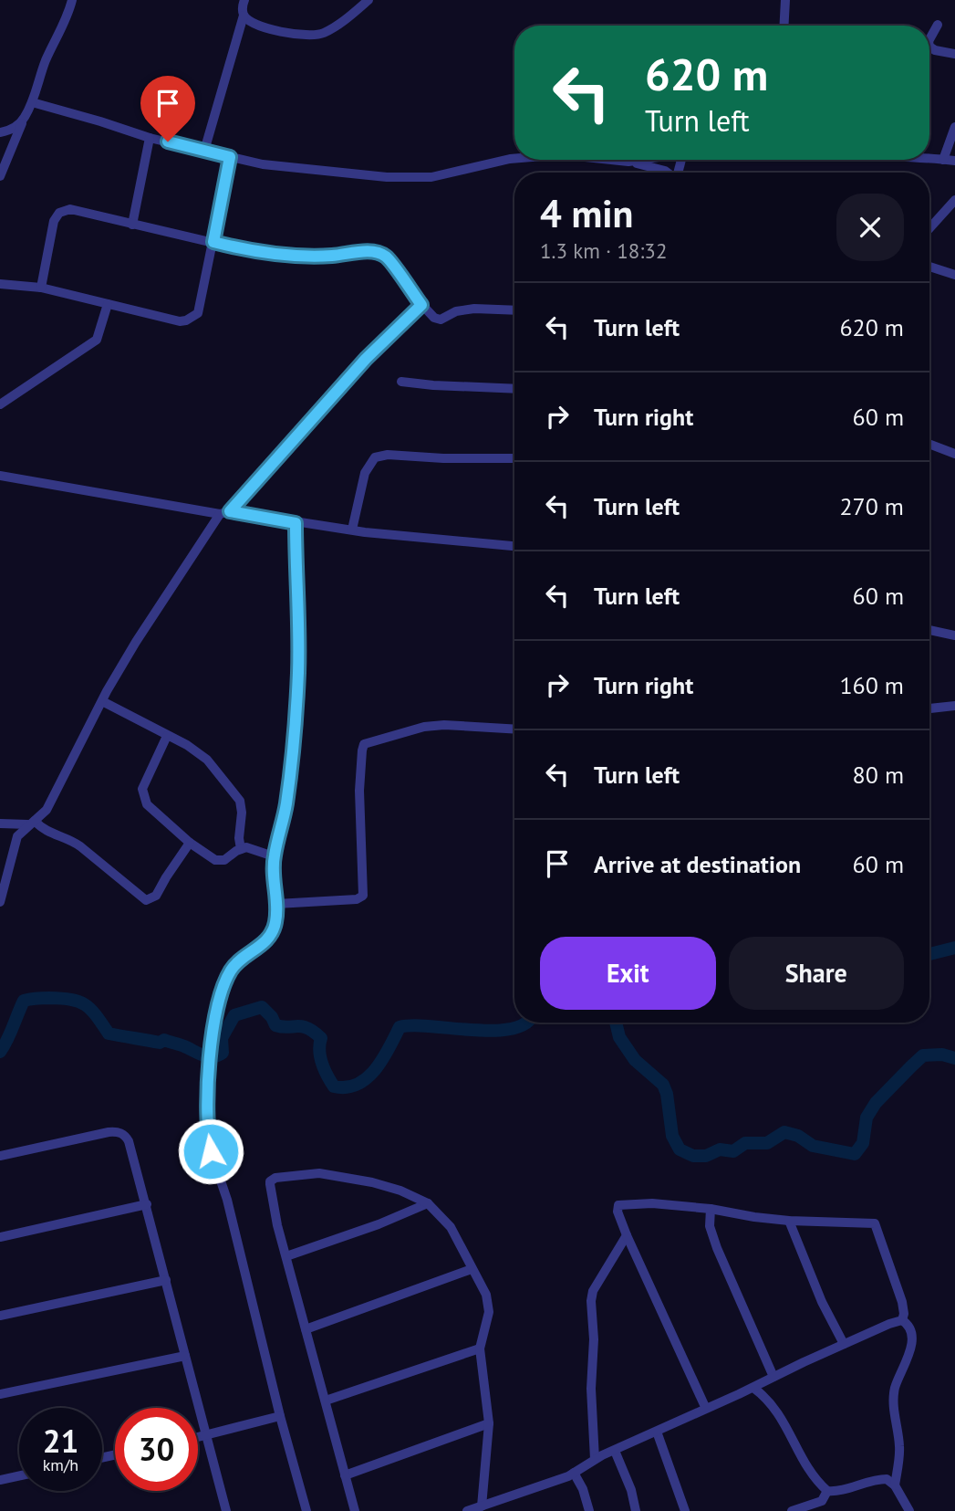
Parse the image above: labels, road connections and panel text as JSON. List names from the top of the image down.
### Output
{
  "page": {
    "turn": ["620 m", "Turn left"],
    "heading": ["4 min", "1.3 km · 18:32"],
    "list": [
      {
        "name": "Turn left",
        "value": "620 m"
      },
      {
        "name": "Turn right",
        "value": "60 m"
      },
      {
        "name": "Turn left",
        "value": "270 m"
      },
      {
        "name": "Turn left",
        "value": "60 m"
      },
      {
        "name": "Turn right",
        "value": "160 m"
      },
      {
        "name": "Turn left",
        "value": "80 m"
      },
      {
        "name": "Arrive at destination",
        "value": "60 m"
      }
    ],
    "buttons": ["Exit", "Share"],
    "speed": "21 km/h",
    "limit": "30"
  }
}
